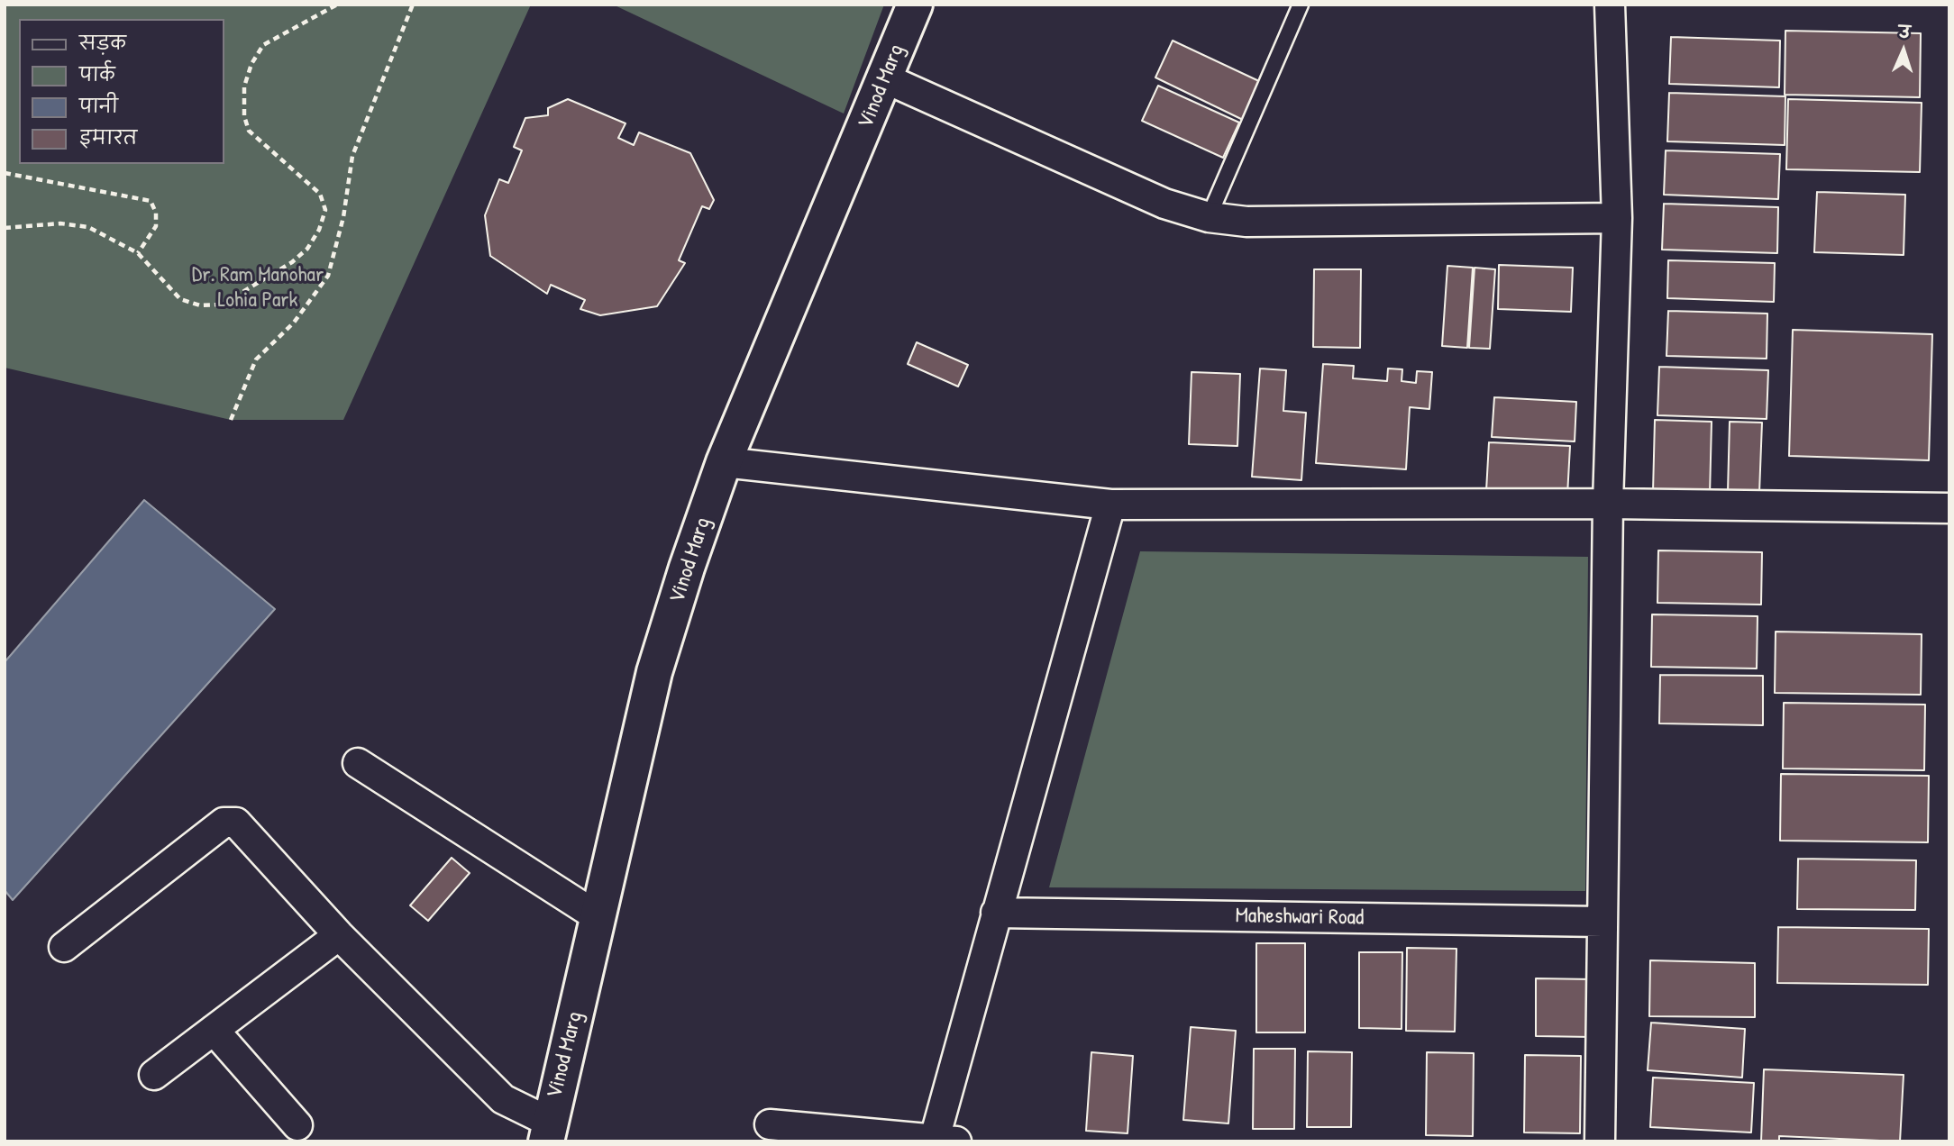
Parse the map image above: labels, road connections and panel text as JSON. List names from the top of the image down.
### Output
{
  "streets": {
    "street": ["Vinod Marg", "Maheshwari Road"]
  },
  "parks": ["Dr. Ram Manohar Lohia Park"],
  "legend": [
    "सड़क",
    "पार्क",
    "पानी",
    "इमारत"
  ],
  "north": "top"
}
